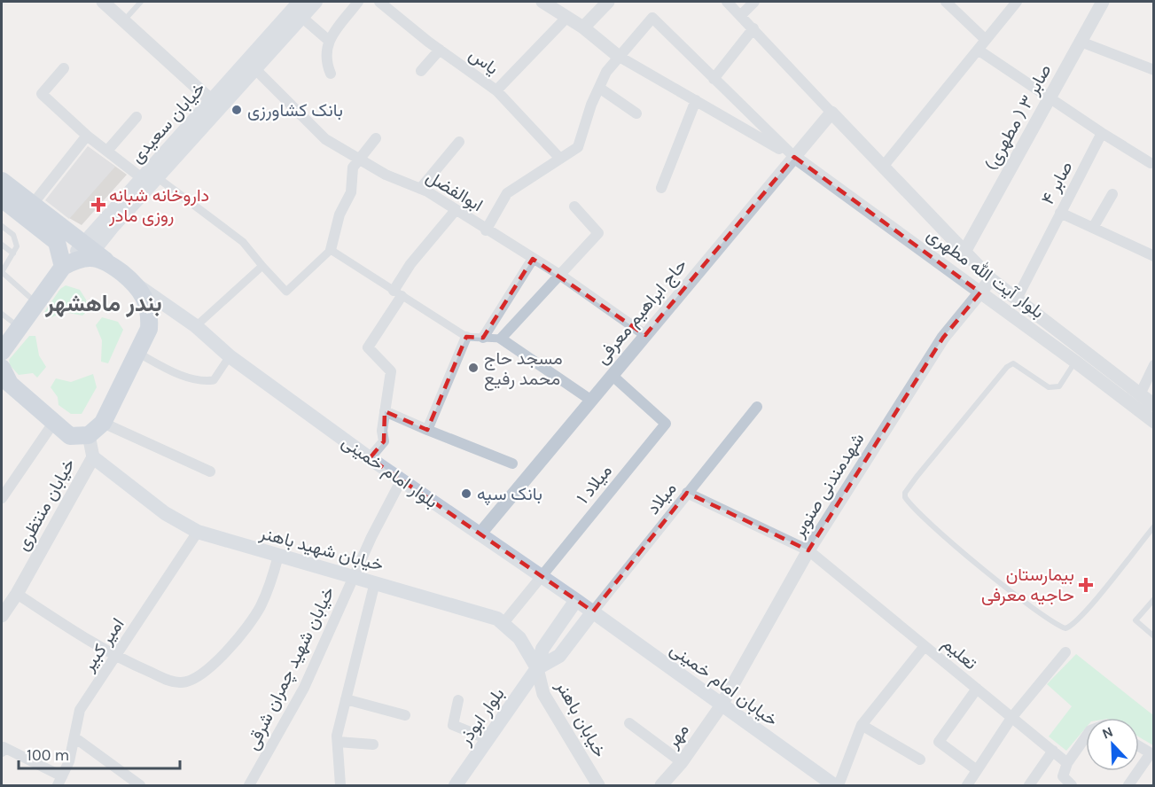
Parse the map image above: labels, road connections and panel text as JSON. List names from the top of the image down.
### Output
{
  "streets": {
    "main road": [
      "خیابان سعیدی",
      "بلوار امام خمینی",
      "خیابان شهید باهنر",
      "خیابان امام خمینی",
      "بلوار ابوذر"
    ],
    "street": [
      "یاس",
      "صابر ۳ ( مطهری)",
      "صابر ۴",
      "ابوالفضل",
      "بلوار آیت الله مطهری",
      "حاج ابراهیم معرفی",
      "میلاد ۱",
      "شهدمندنی صنوبر",
      "میلاد",
      "خیابان منتظری",
      "امیر کبیر",
      "تعلیم",
      "خیابان شهید چمران شرقی",
      "خیابان باهنر",
      "مهر"
    ]
  },
  "crossings": [
    ["صابر ۳ ( مطهری)", "بلوار آیت الله مطهری"],
    ["خیابان سعیدی", "ابوالفضل"],
    ["صابر ۴", "بلوار آیت الله مطهری"],
    ["ابوالفضل", "حاج ابراهیم معرفی"],
    ["بلوار آیت الله مطهری", "حاج ابراهیم معرفی"],
    ["بلوار آیت الله مطهری", "شهدمندنی صنوبر"],
    ["حاج ابراهیم معرفی", "بلوار امام خمینی"],
    ["حاج ابراهیم معرفی", "میلاد ۱"],
    ["بلوار امام خمینی", "میلاد ۱"],
    ["بلوار امام خمینی", "میلاد"],
    ["بلوار امام خمینی", "خیابان شهید چمران شرقی"],
    ["بلوار امام خمینی", "خیابان امام خمینی"],
    ["میلاد ۱", "خیابان شهید باهنر"],
    ["شهدمندنی صنوبر", "تعلیم"],
    ["شهدمندنی صنوبر", "خیابان امام خمینی"],
    ["شهدمندنی صنوبر", "مهر"],
    ["میلاد", "تعلیم"],
    ["میلاد", "خیابان امام خمینی"],
    ["خیابان منتظری", "خیابان شهید باهنر"],
    ["خیابان شهید باهنر", "امیر کبیر"],
    ["خیابان شهید باهنر", "خیابان شهید چمران شرقی"],
    ["خیابان شهید باهنر", "بلوار ابوذر"],
    ["خیابان شهید باهنر", "خیابان باهنر"],
    ["خیابان امام خمینی", "مهر"],
    ["بلوار ابوذر", "خیابان باهنر"]
  ],
  "districts": ["بندر ماهشهر"],
  "places": {
    "other": ["بانک کشاورزی", "مسجد حاج محمد رفیع", "بانک سپه"],
    "health": ["داروخانه شبانه روزی مادر", "بیمارستان حاجیه معرفی"]
  },
  "scale_bar": "100 m",
  "north": "top left"
}
